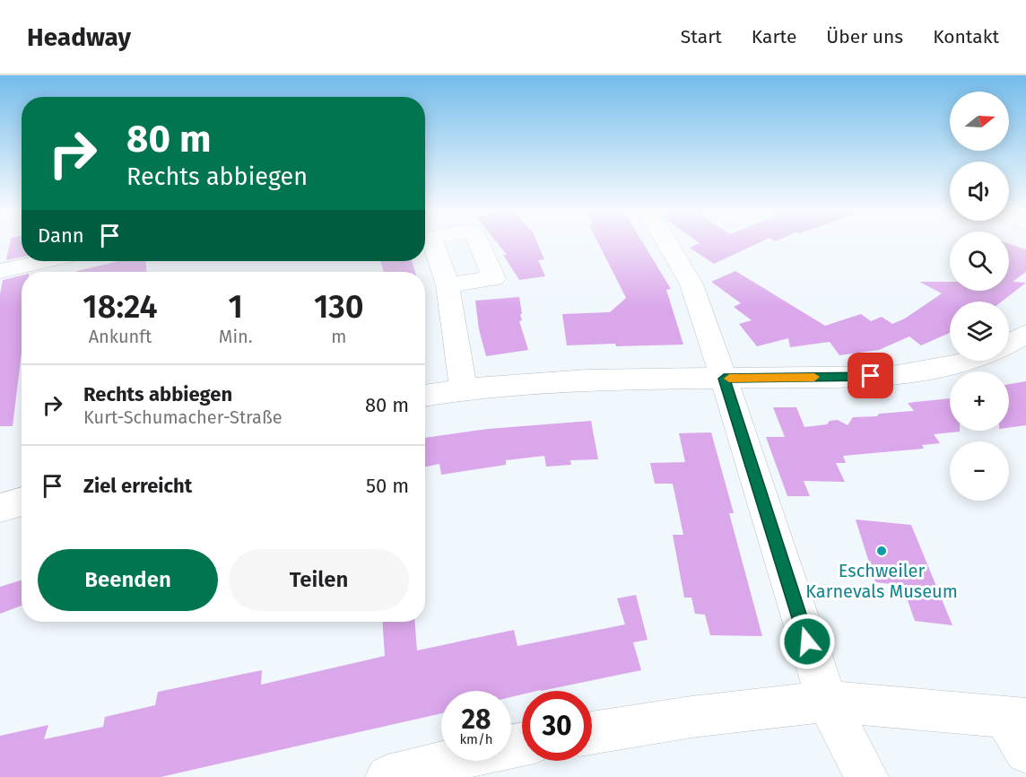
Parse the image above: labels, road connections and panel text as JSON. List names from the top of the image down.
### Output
{
  "places": ["Eschweiler Karnevals Museum"],
  "north": "right",
  "page": {
    "header": "Headway",
    "nav": [
      "Start",
      "Karte",
      "Über uns",
      "Kontakt"
    ],
    "map_buttons": ["+", "−"],
    "turn": ["80 m", "Rechts abbiegen"],
    "then": "Dann",
    "eta": [
      "18:24",
      "Ankunft",
      "1",
      "Min.",
      "130",
      "m"
    ],
    "list": [
      {
        "name": "Rechts abbiegen",
        "note": "Kurt-Schumacher-Straße",
        "value": "80 m"
      },
      {
        "name": "Ziel erreicht",
        "value": "50 m"
      }
    ],
    "buttons": ["Beenden", "Teilen"],
    "speed": "28 km/h",
    "limit": "30"
  }
}
